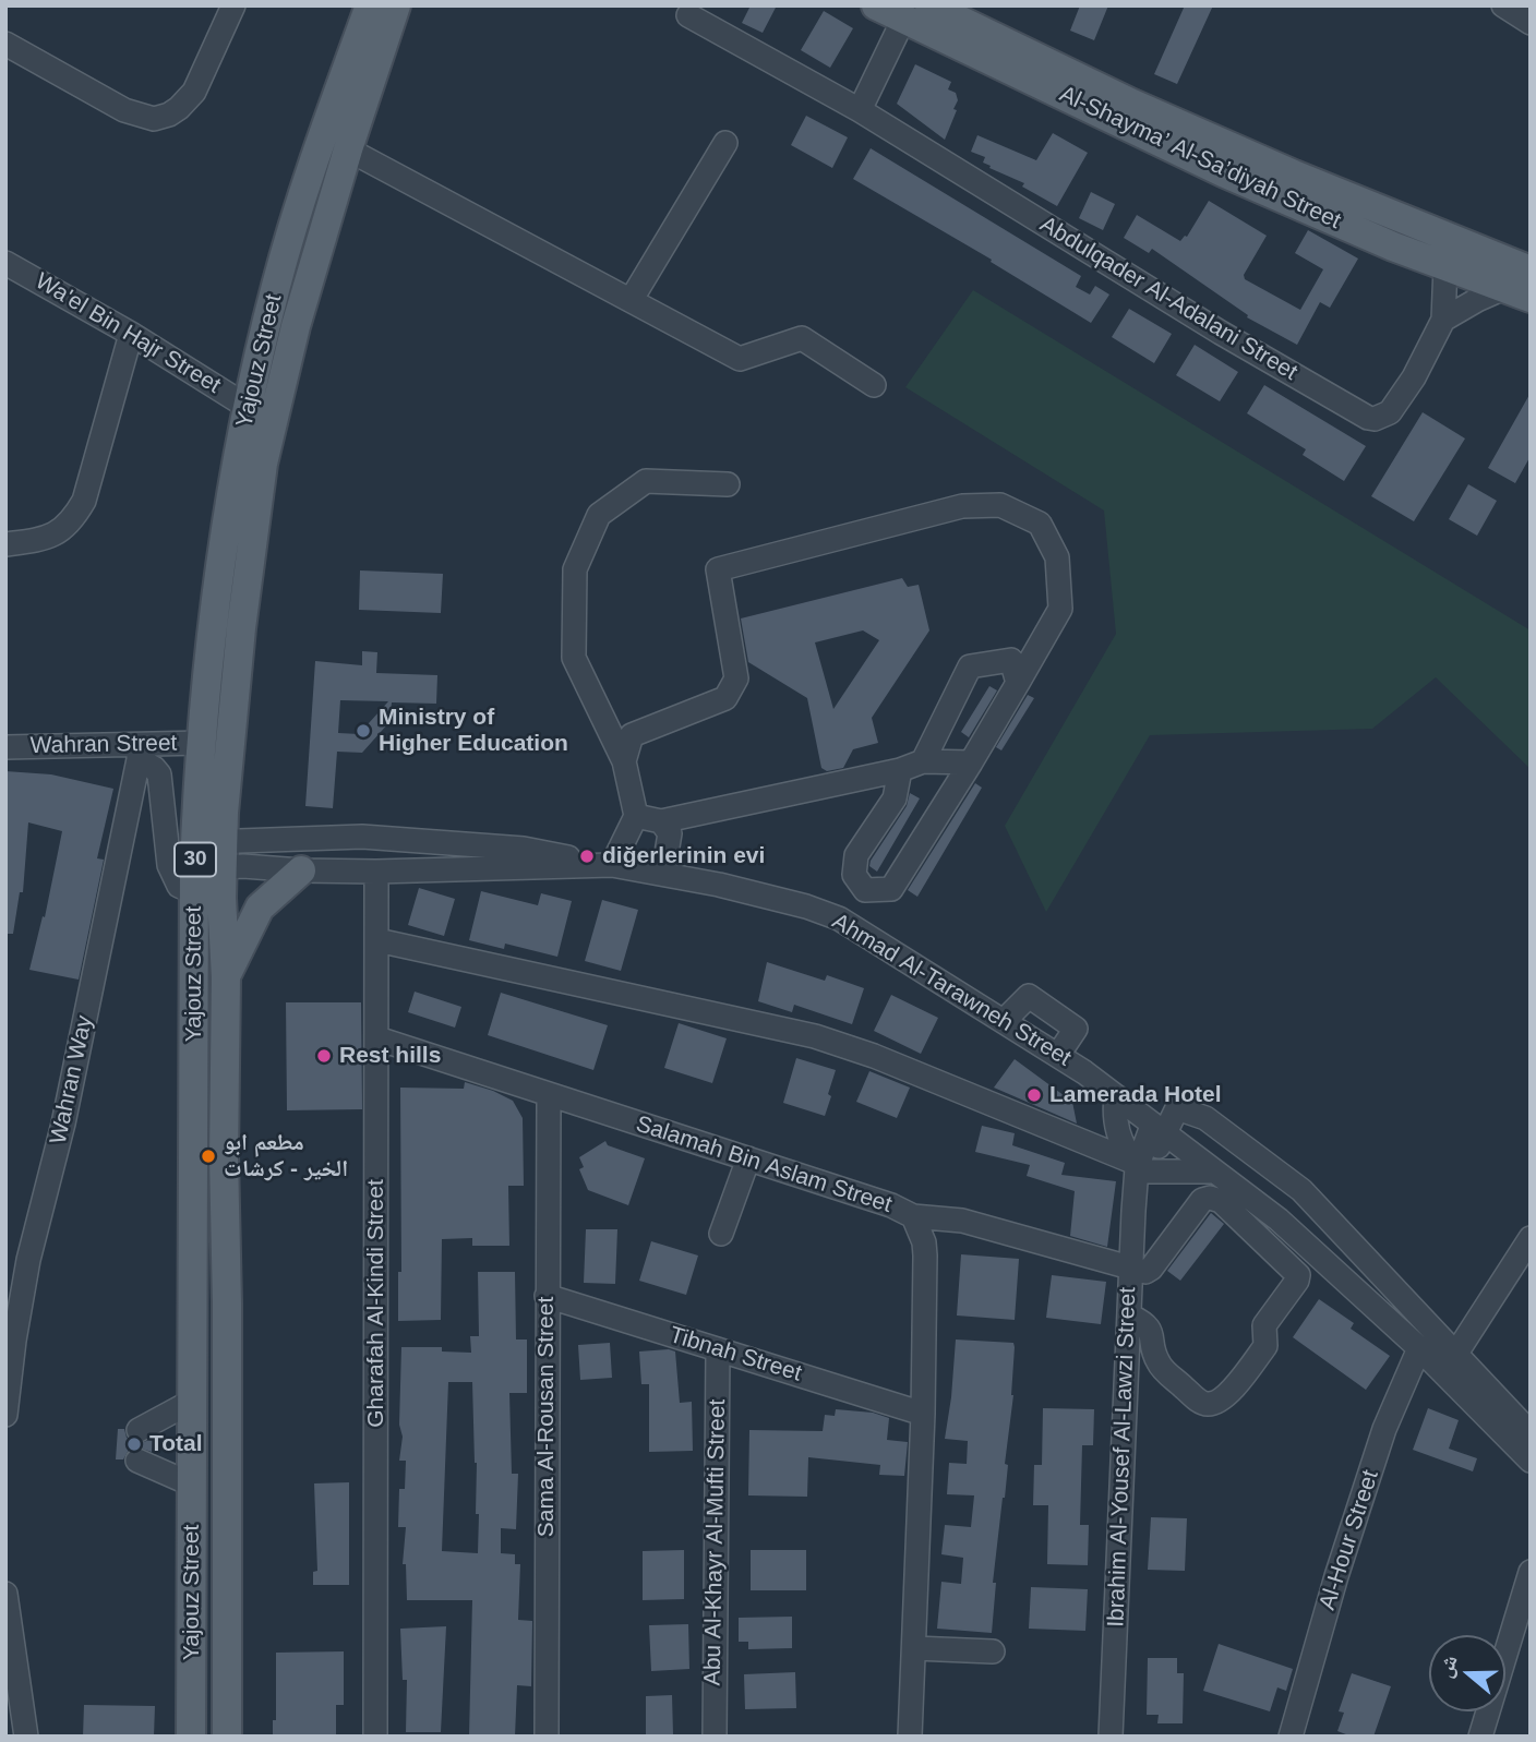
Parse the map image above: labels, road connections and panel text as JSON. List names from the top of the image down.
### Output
{
  "streets": {
    "main road": ["Al-Shayma’ Al-Sa’diyah Street", "Yajouz Street", "30"],
    "street": [
      "Abdulqader Al-Adalani Street",
      "Wa'el Bin Hajr Street",
      "Wahran Street",
      "Ahmad Al-Tarawneh Street",
      "Wahran Way",
      "Salamah Bin Aslam Street",
      "Gharafah Al-Kindi Street",
      "Tibnah Street",
      "Sama Al-Rousan Street",
      "Ibrahim Al-Yousef Al-Lawzi Street",
      "Al-Hour Street",
      "Abu Al-Khayr Al-Mufti Street"
    ]
  },
  "crossings": [
    ["Al-Shayma’ Al-Sa’diyah Street", "Abdulqader Al-Adalani Street"],
    ["Wa'el Bin Hajr Street", "Yajouz Street"],
    ["Yajouz Street", "Wahran Street"],
    ["Yajouz Street", "Ahmad Al-Tarawneh Street"],
    ["Wahran Street", "Wahran Way"],
    ["Ahmad Al-Tarawneh Street", "Gharafah Al-Kindi Street"],
    ["Ahmad Al-Tarawneh Street", "Ibrahim Al-Yousef Al-Lawzi Street"],
    ["Ahmad Al-Tarawneh Street", "Al-Hour Street"],
    ["Salamah Bin Aslam Street", "Gharafah Al-Kindi Street"],
    ["Salamah Bin Aslam Street", "Tibnah Street"],
    ["Salamah Bin Aslam Street", "Sama Al-Rousan Street"],
    ["Tibnah Street", "Sama Al-Rousan Street"],
    ["Tibnah Street", "Abu Al-Khayr Al-Mufti Street"]
  ],
  "places": [
    "Ministry of Higher Education",
    "diğerlerinin evi",
    "Rest hills",
    "Lamerada Hotel",
    "مطعم ابو الخير - كرشات",
    "Total"
  ],
  "north": "left"
}
